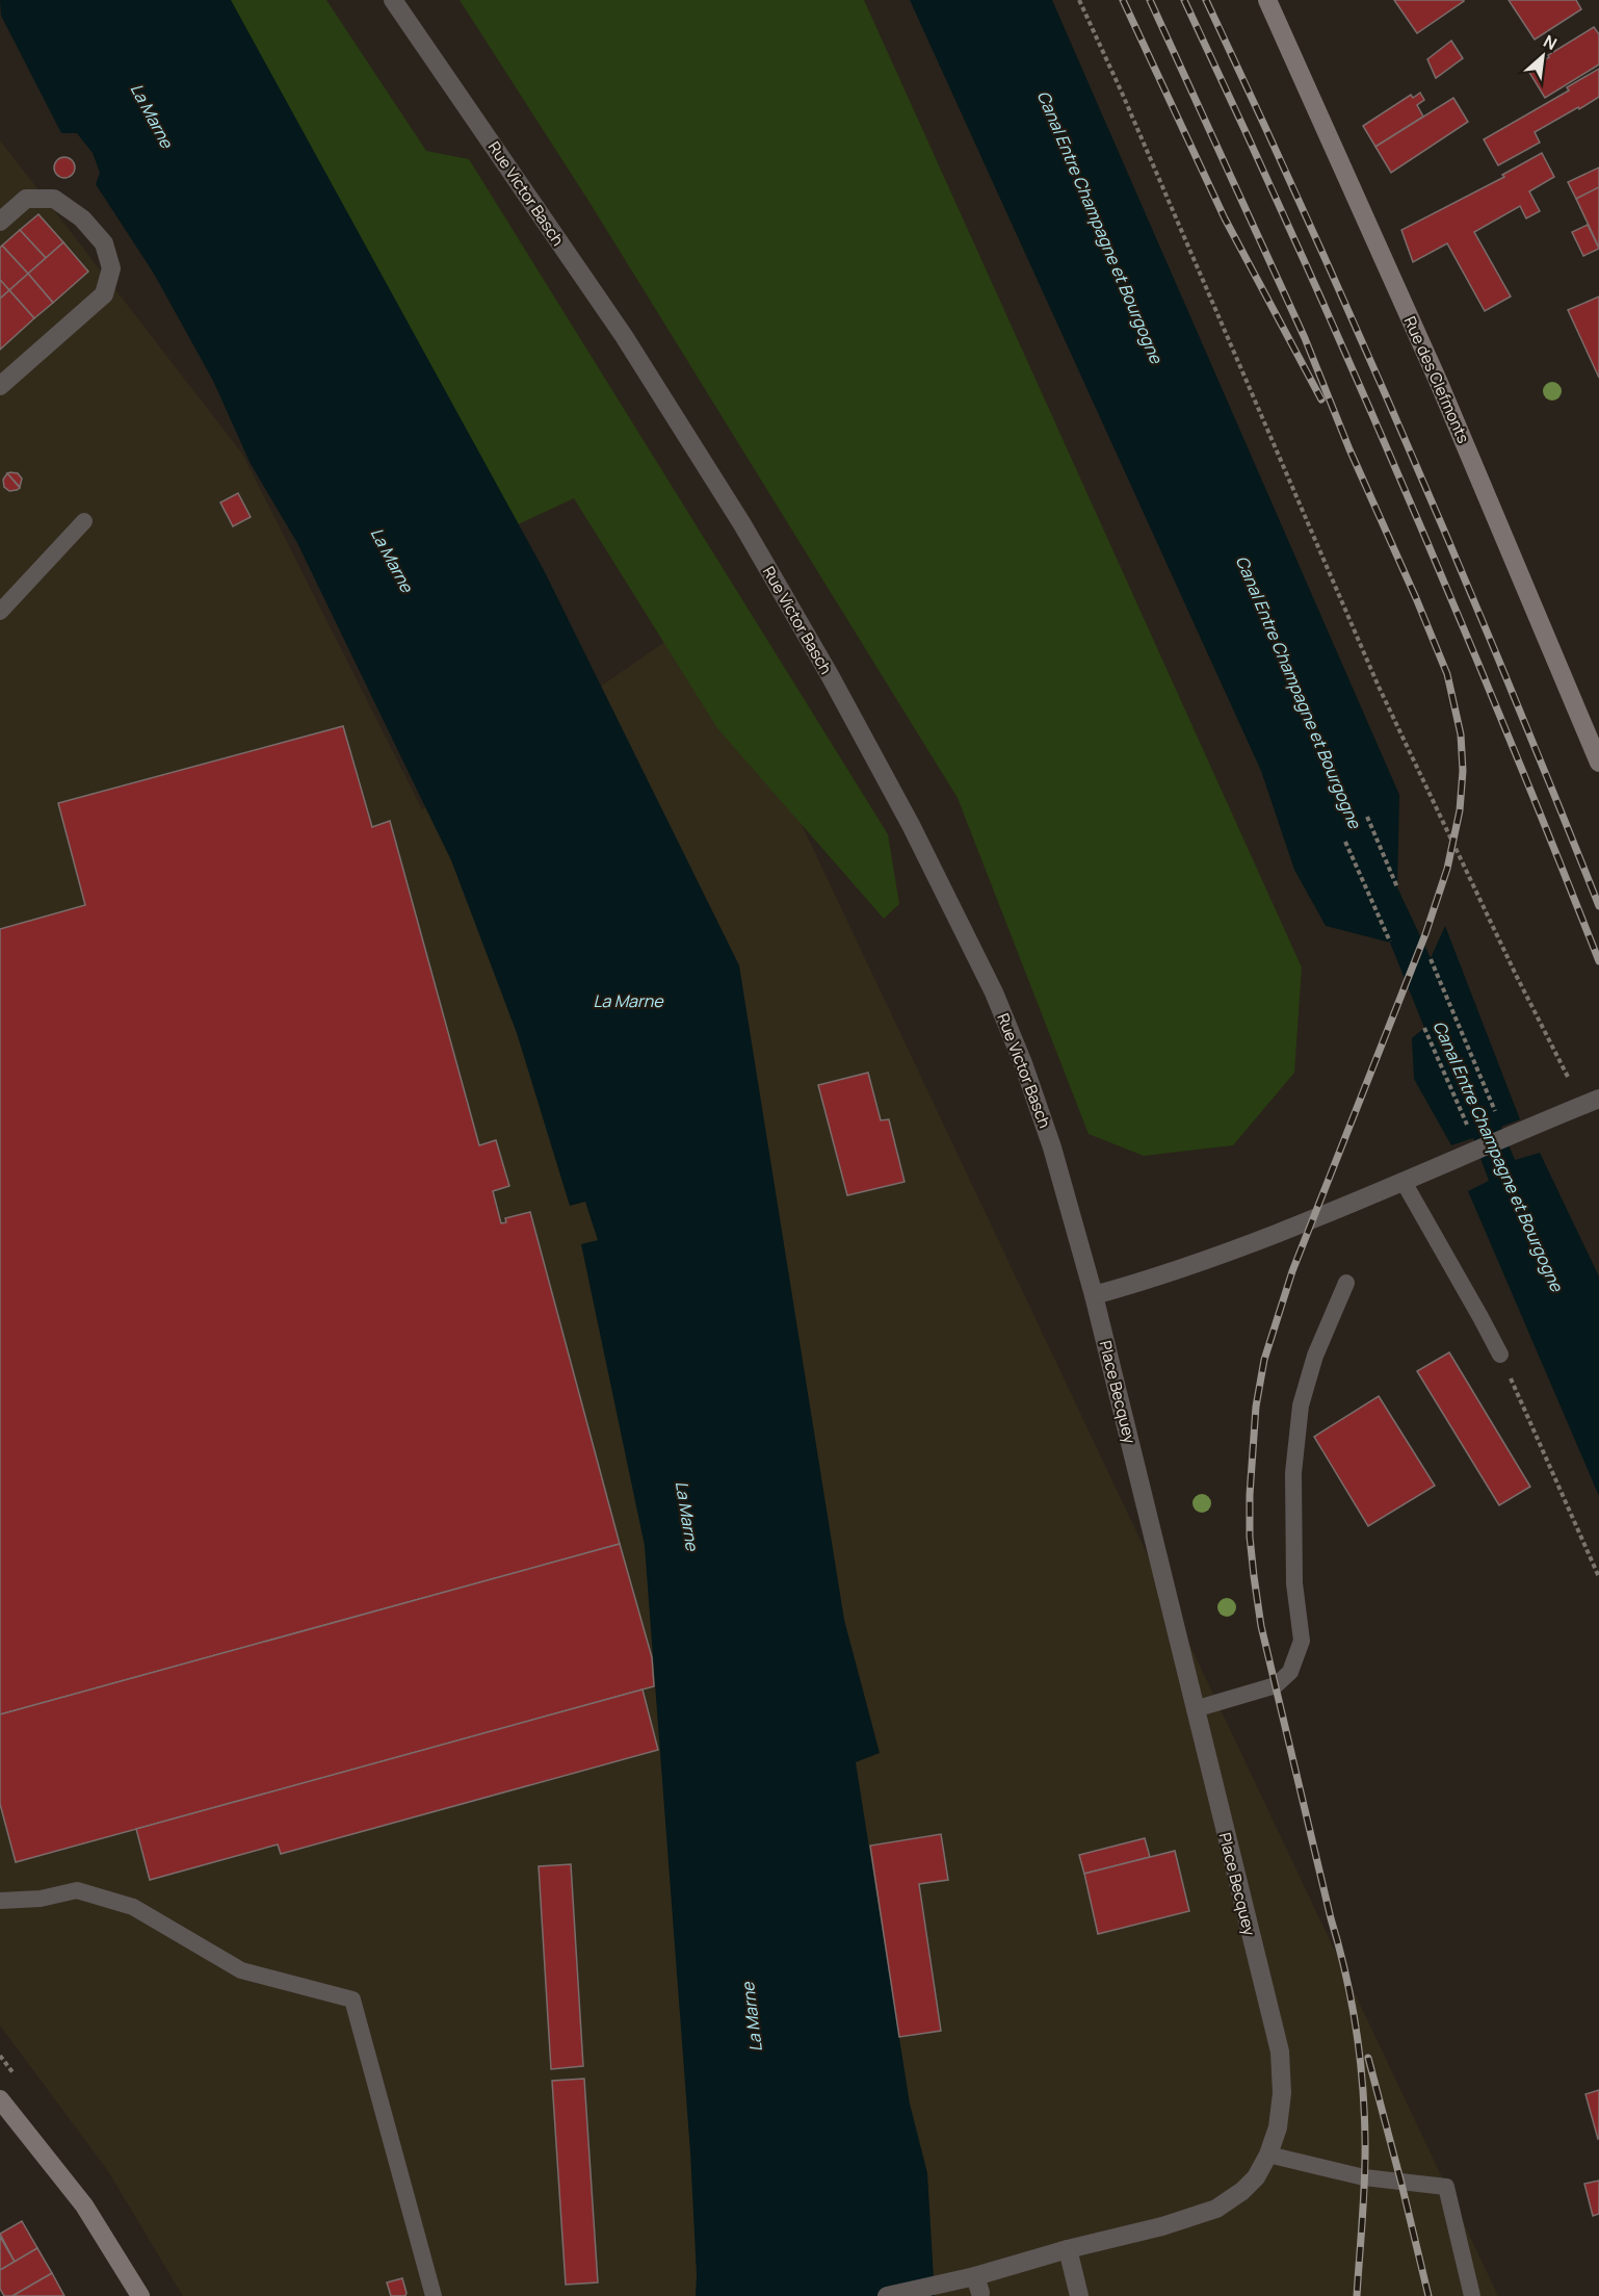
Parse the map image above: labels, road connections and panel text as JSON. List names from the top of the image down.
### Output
{
  "streets": {
    "street": ["Rue Victor Basch", "Rue des Clefmonts", "Place Becquey"]
  },
  "crossings": [
    ["Rue Victor Basch", "Place Becquey"]
  ],
  "water": ["La Marne", "Canal Entre Champagne et Bourgogne"],
  "north": "top right"
}
